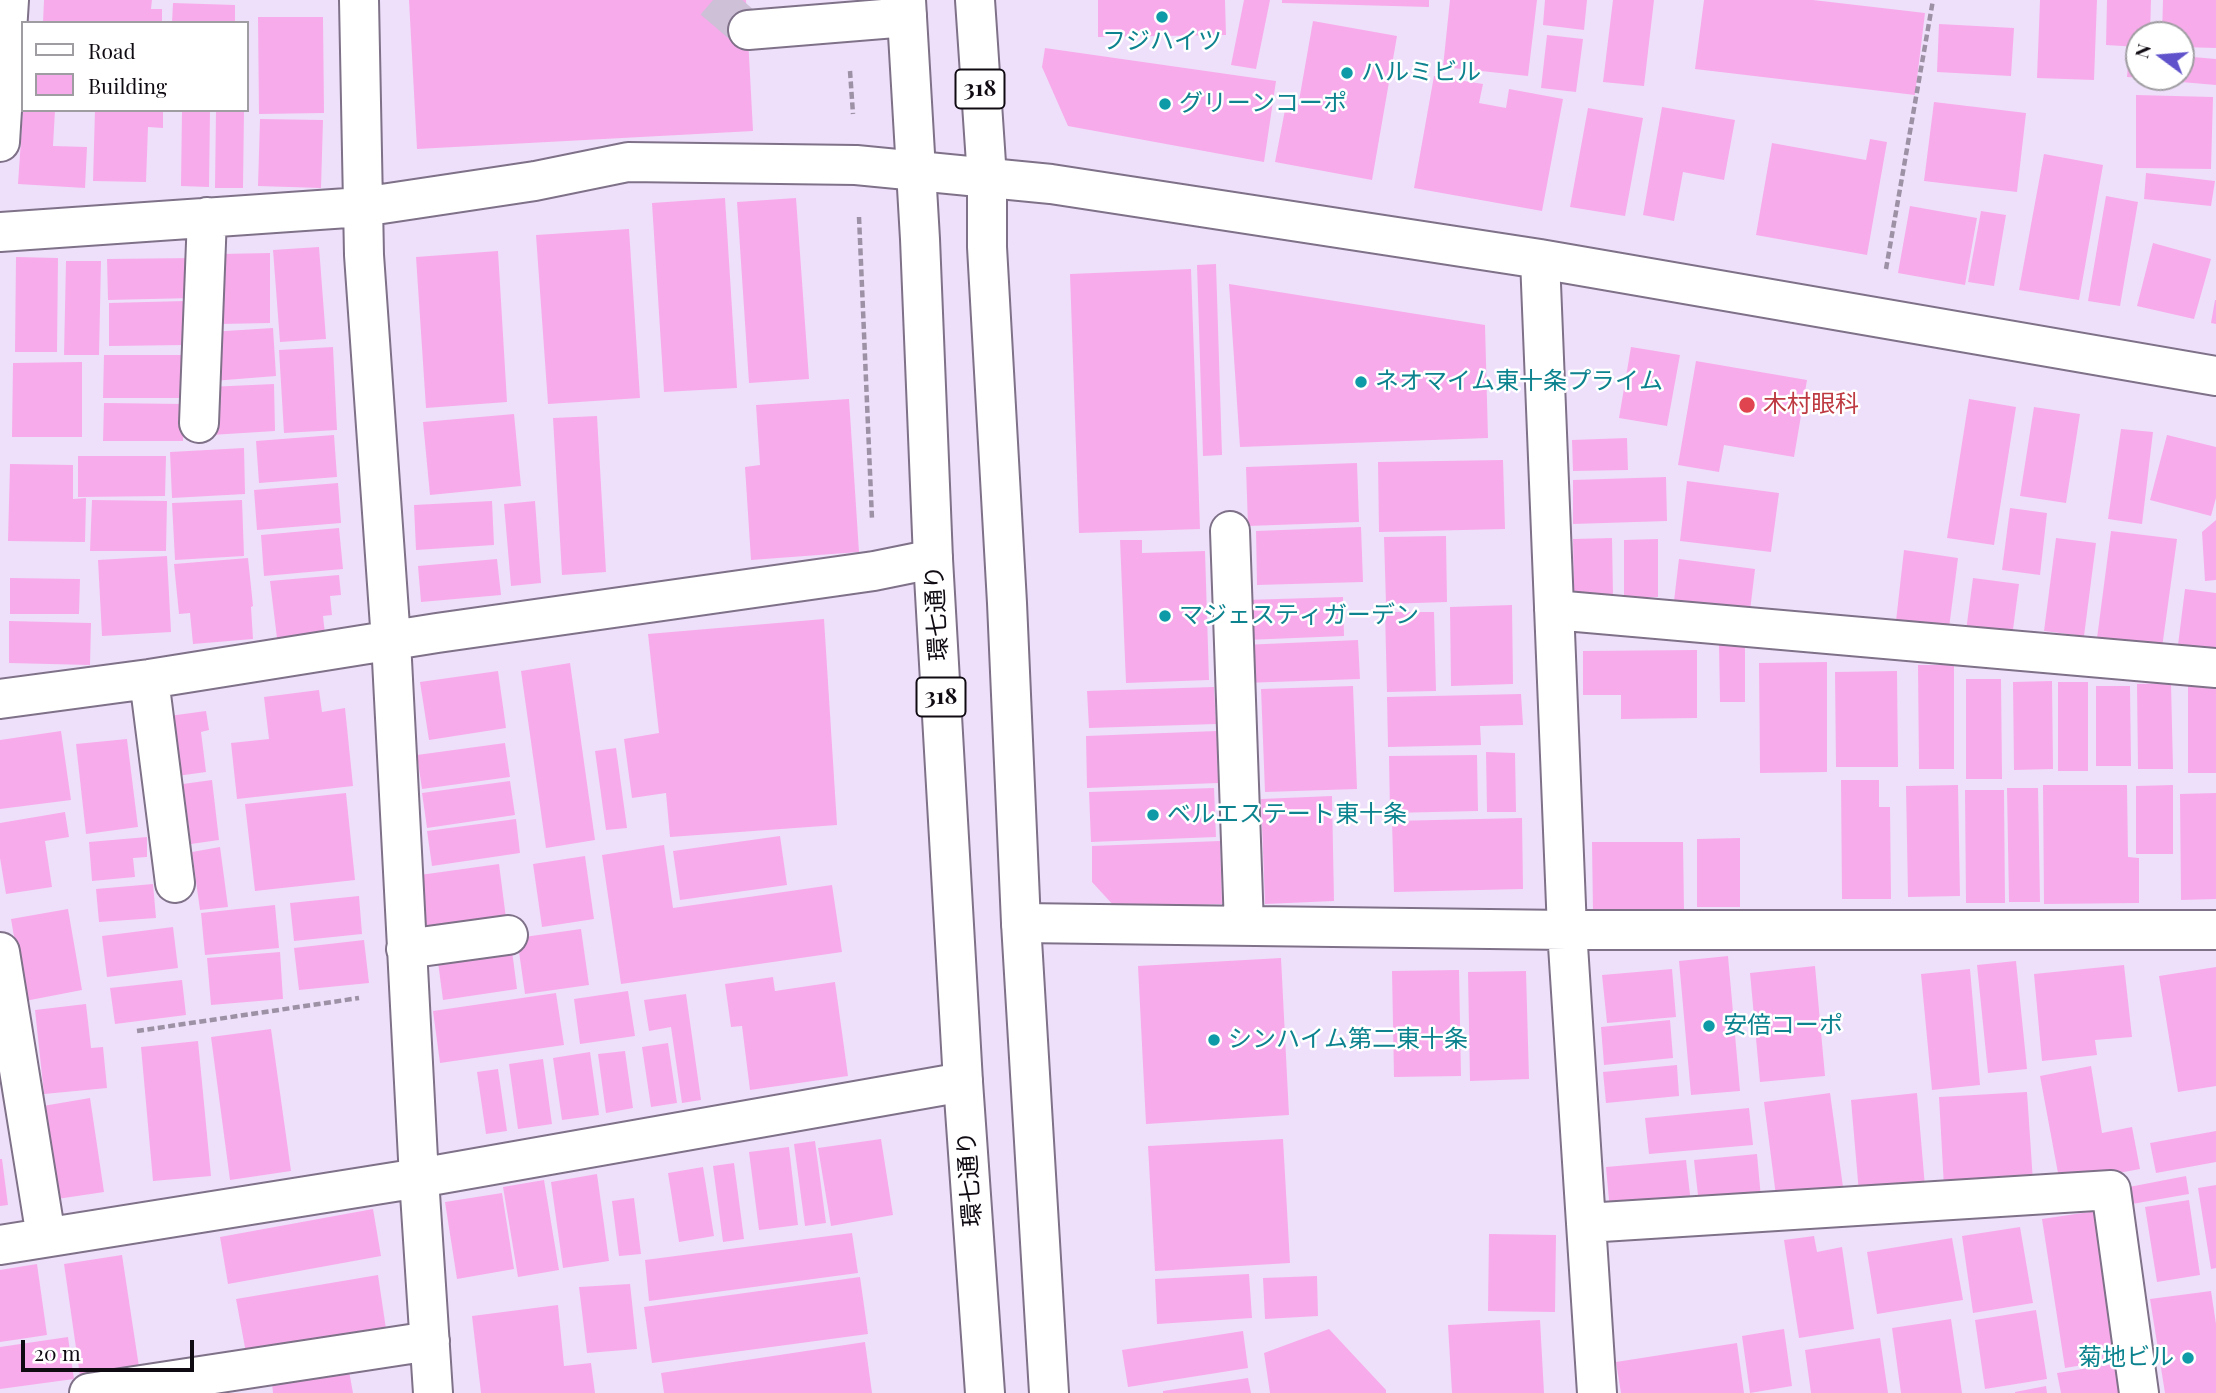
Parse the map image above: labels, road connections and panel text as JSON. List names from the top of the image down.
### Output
{
  "streets": {
    "street": ["318", "環七通り"]
  },
  "places": [
    "フジハイツ",
    "ハルミビル",
    "グリーンコーポ",
    "ネオマイム東十条プライム",
    "木村眼科",
    "マジェスティガーデン",
    "ベルエステート東十条",
    "安倍コーポ",
    "シンハイム第二東十条",
    "菊地ビル"
  ],
  "legend": ["Road", "Building"],
  "scale_bar": "20 m",
  "north": "left"
}
